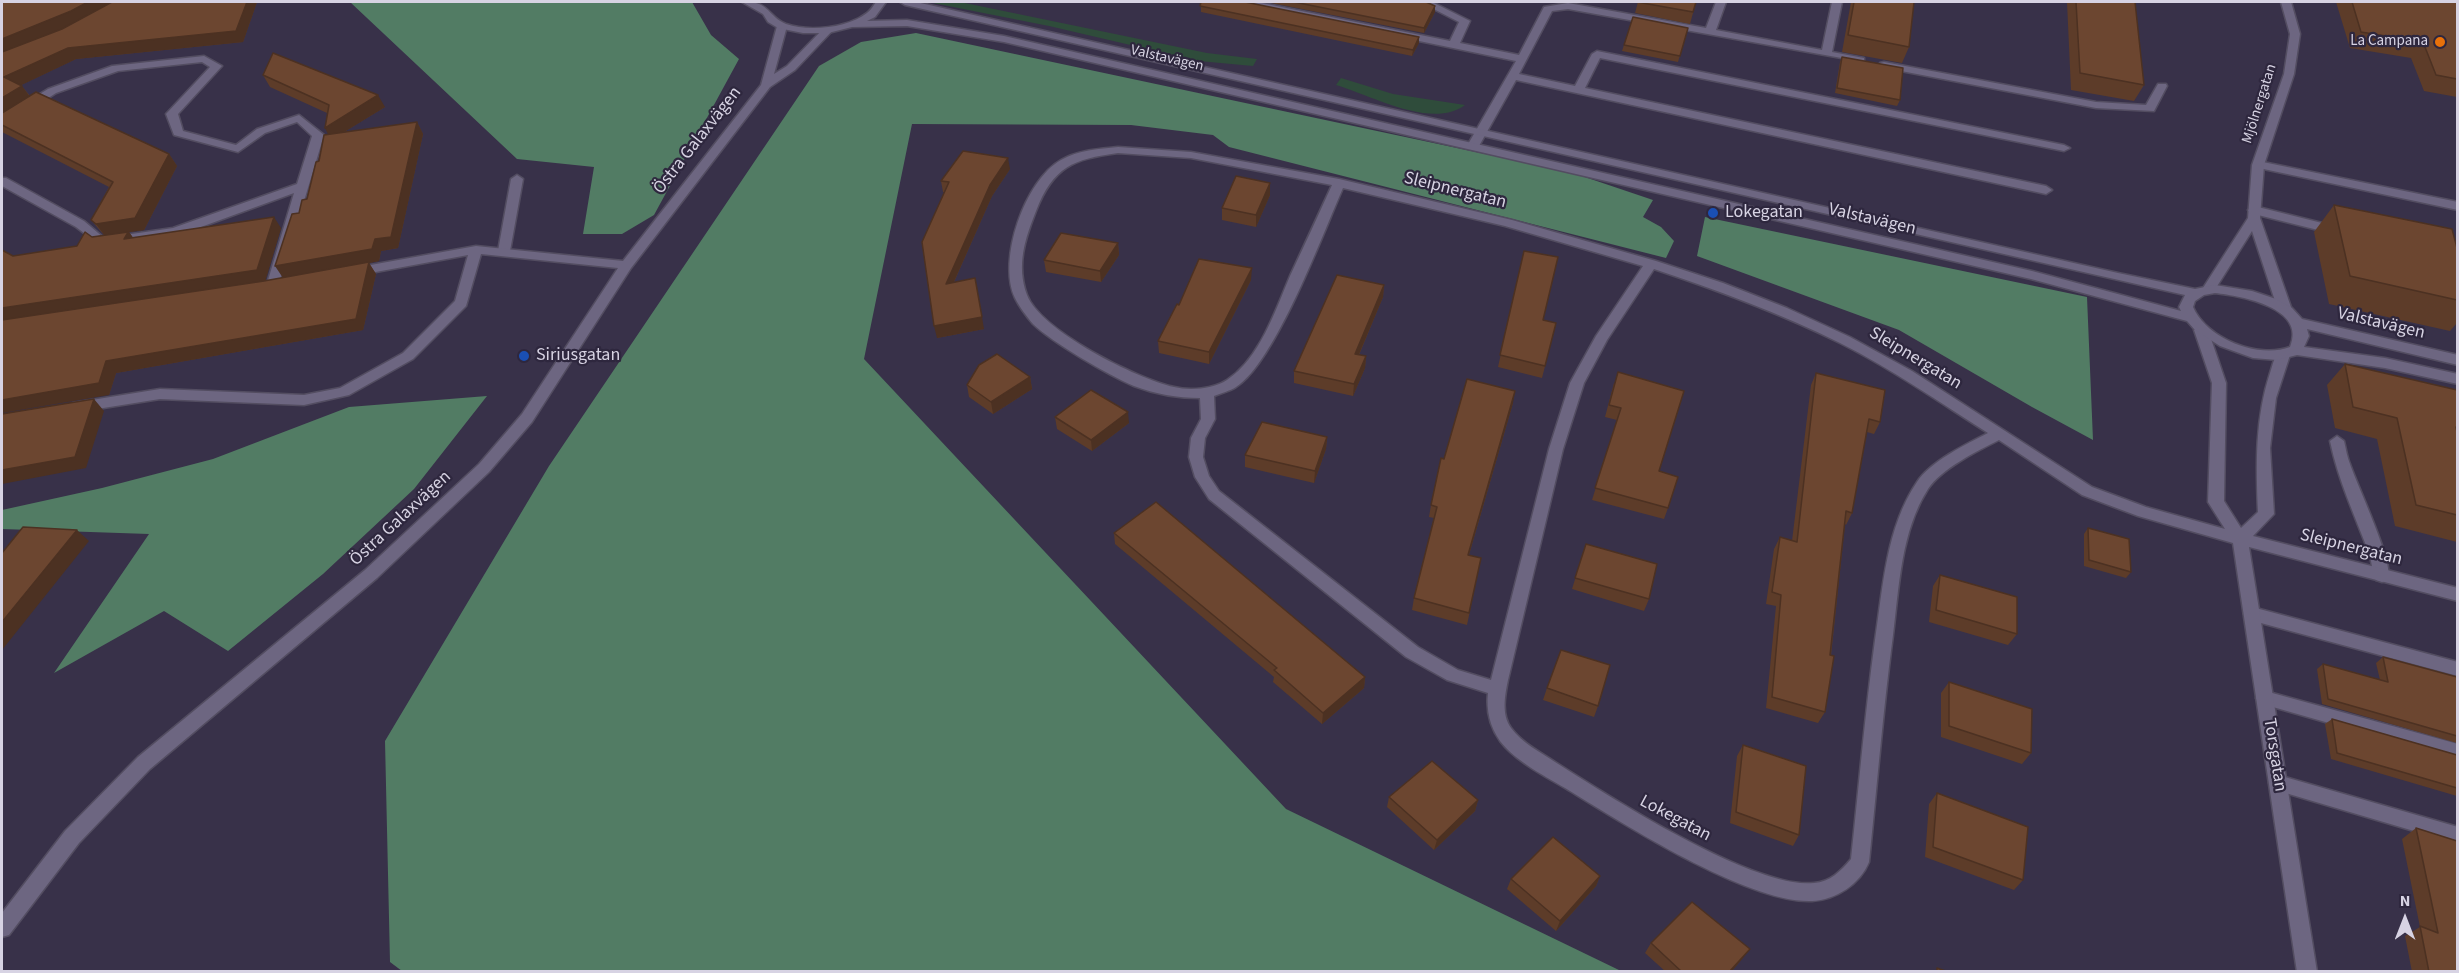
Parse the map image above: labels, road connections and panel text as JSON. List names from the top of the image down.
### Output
{
  "streets": {
    "street": [
      "Valstavägen",
      "Mjölnergatan",
      "Östra Galaxvägen",
      "Sleipnergatan",
      "Torsgatan",
      "Lokegatan"
    ]
  },
  "crossings": [
    ["Valstavägen", "Mjölnergatan"],
    ["Valstavägen", "Östra Galaxvägen"],
    ["Valstavägen", "Torsgatan"],
    ["Sleipnergatan", "Torsgatan"],
    ["Sleipnergatan", "Lokegatan"]
  ],
  "places": ["La Campana", "Lokegatan", "Siriusgatan"],
  "north": "top"
}
